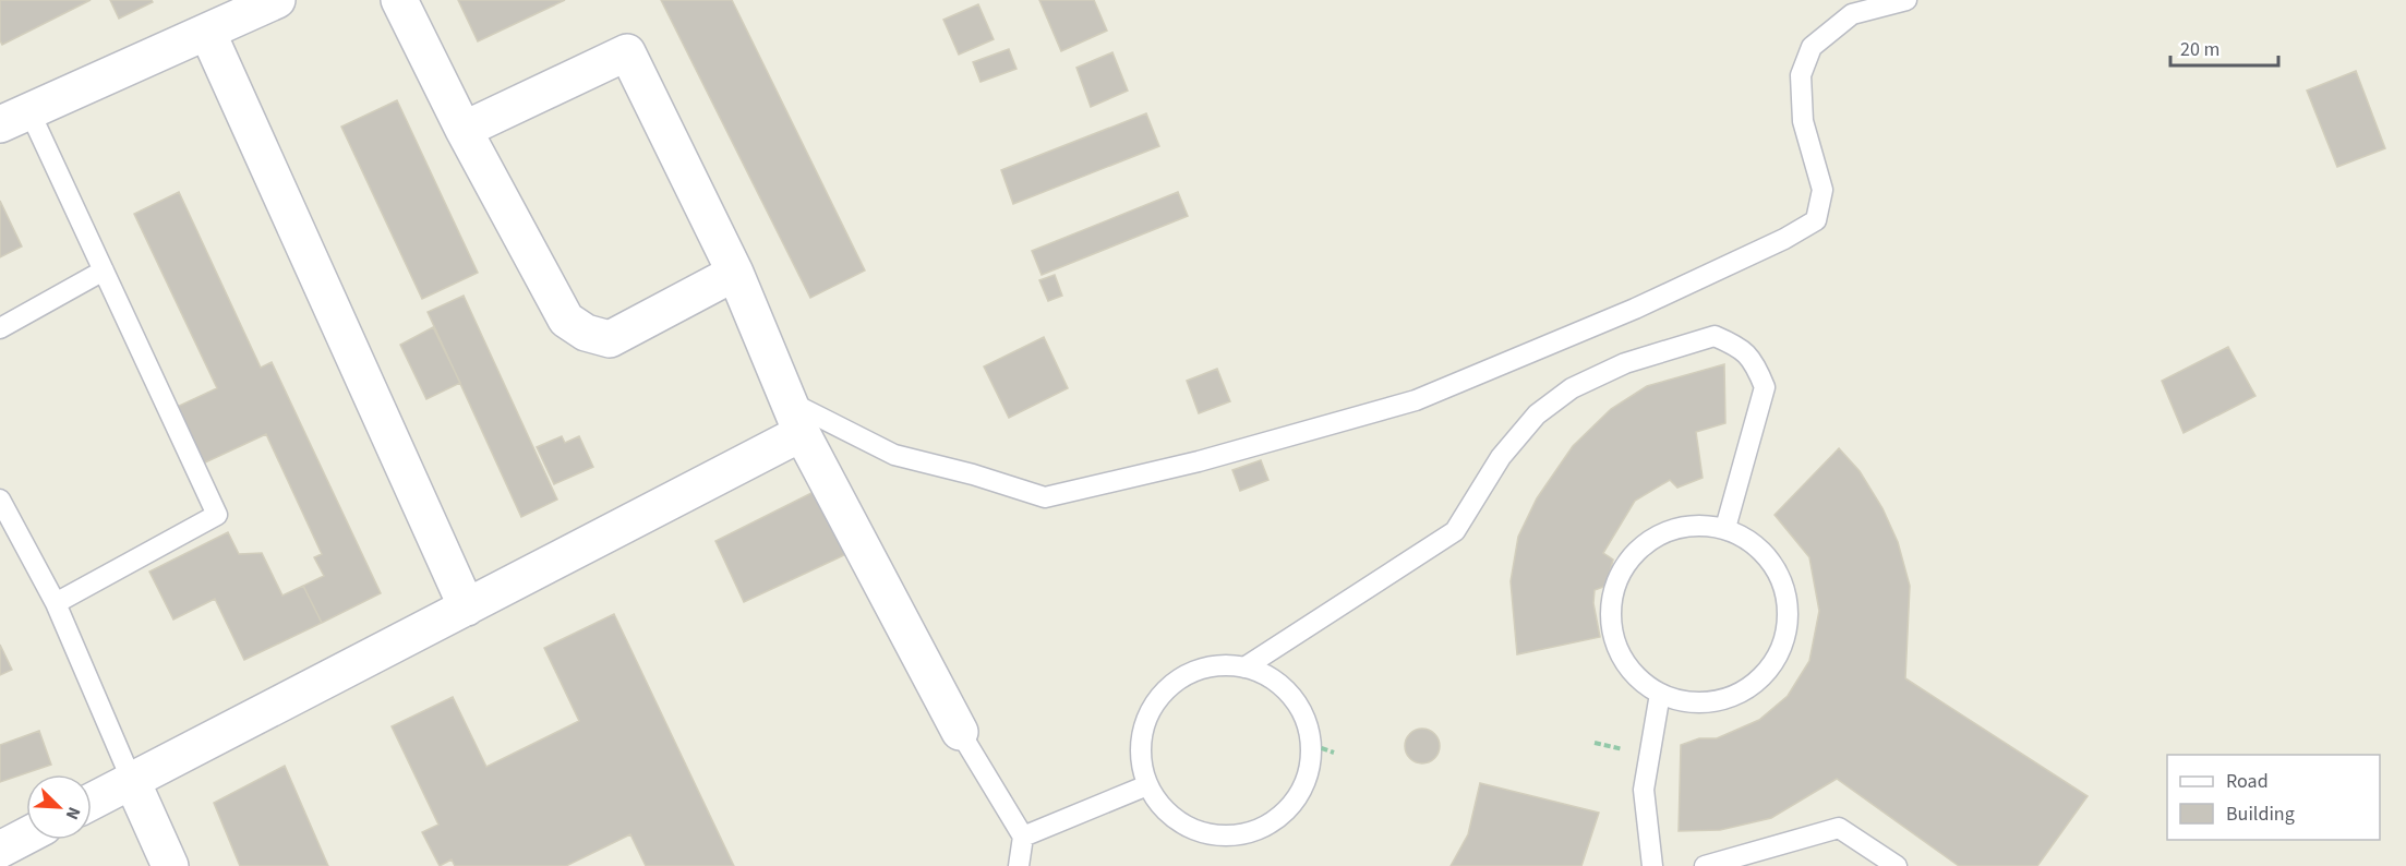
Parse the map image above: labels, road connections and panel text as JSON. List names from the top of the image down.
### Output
{
  "legend": ["Road", "Building"],
  "scale_bar": "20 m",
  "north": "bottom right"
}
